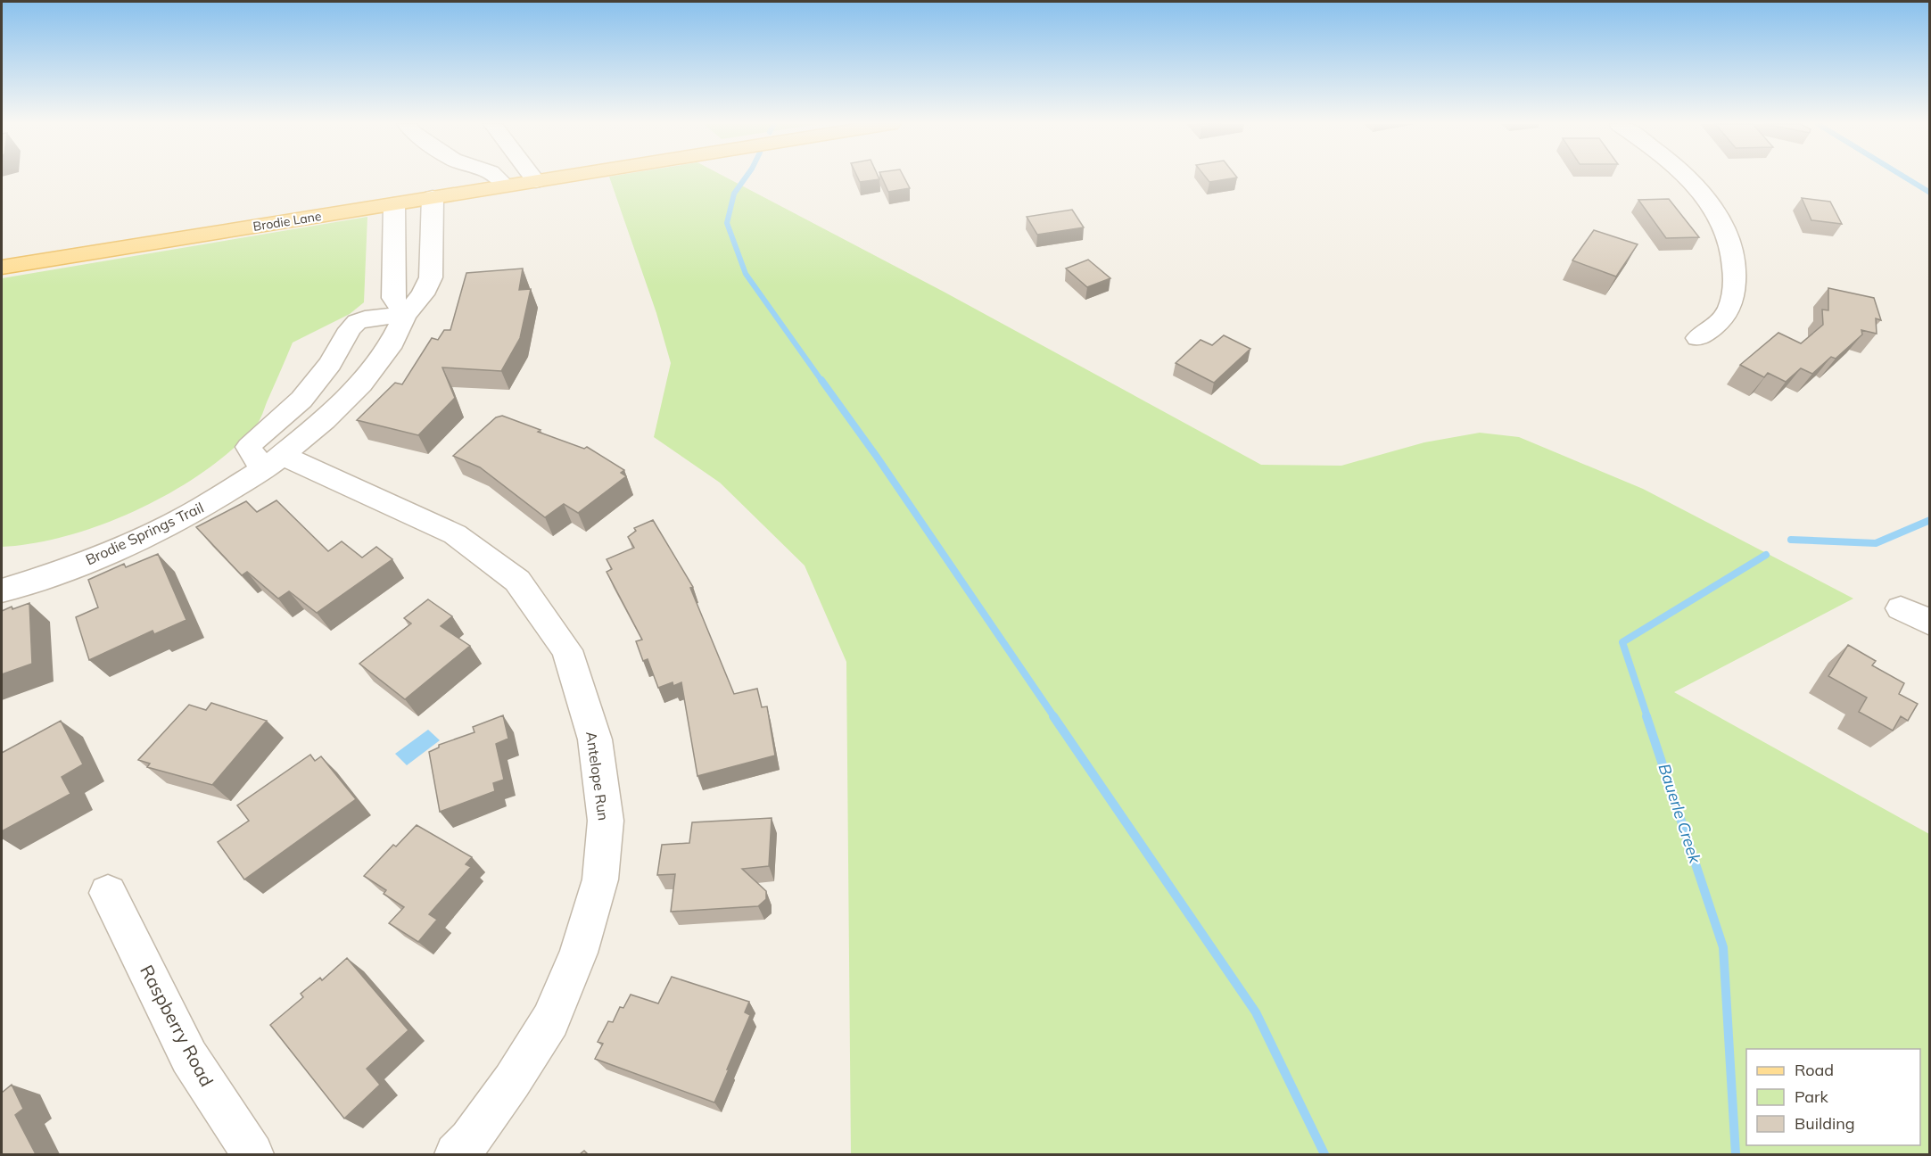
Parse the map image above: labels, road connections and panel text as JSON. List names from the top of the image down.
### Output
{
  "streets": {
    "main road": ["Brodie Lane"],
    "street": ["Brodie Springs Trail", "Antelope Run", "Raspberry Road"]
  },
  "crossings": [
    ["Brodie Lane", "Brodie Springs Trail"],
    ["Brodie Springs Trail", "Antelope Run"]
  ],
  "water": ["Bauerle Creek"],
  "legend": ["Road", "Park", "Building"]
}
